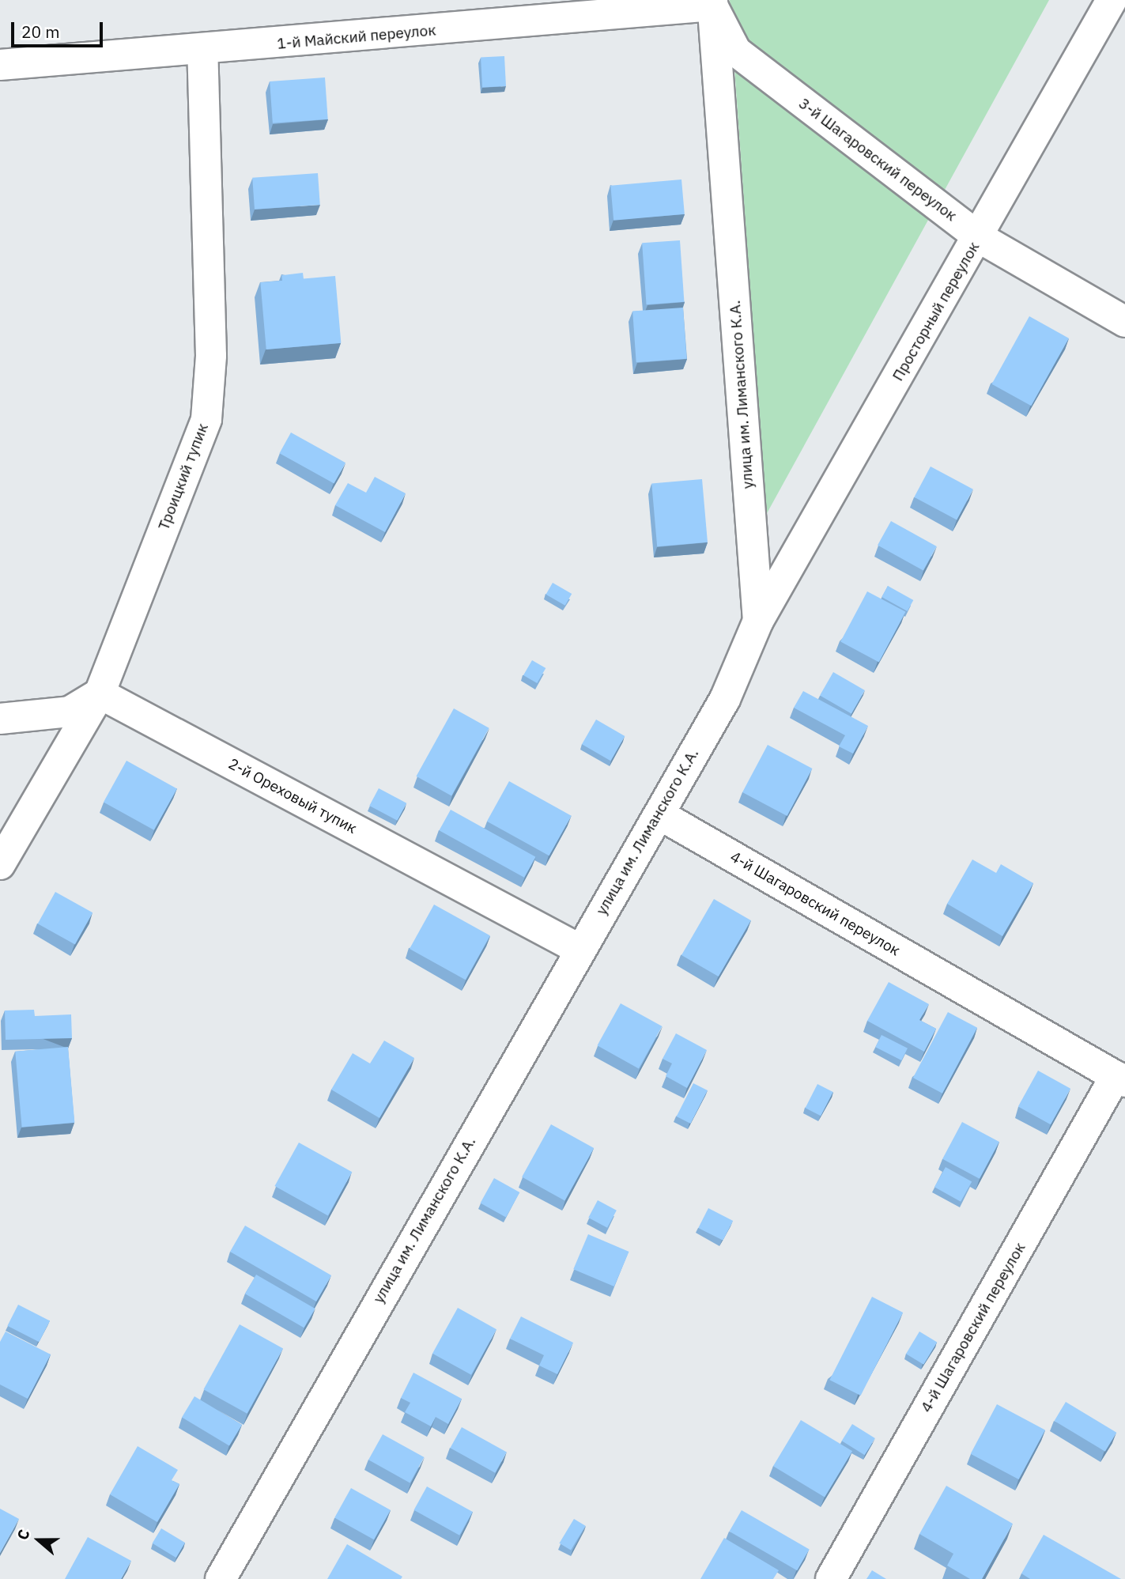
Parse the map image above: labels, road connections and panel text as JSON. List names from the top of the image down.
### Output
{
  "streets": {
    "street": [
      "1-й Майский переулок",
      "3-й Шагаровский переулок",
      "Просторный переулок",
      "улица им. Лиманского К.А.",
      "Троицкий тупик",
      "2-й Ореховый тупик",
      "4-й Шагаровский переулок"
    ]
  },
  "crossings": [
    ["1-й Майский переулок", "3-й Шагаровский переулок"],
    ["1-й Майский переулок", "улица им. Лиманского К.А."],
    ["1-й Майский переулок", "Троицкий тупик"],
    ["3-й Шагаровский переулок", "Просторный переулок"],
    ["3-й Шагаровский переулок", "улица им. Лиманского К.А."],
    ["Просторный переулок", "улица им. Лиманского К.А."],
    ["улица им. Лиманского К.А.", "2-й Ореховый тупик"],
    ["улица им. Лиманского К.А.", "4-й Шагаровский переулок"],
    ["Троицкий тупик", "2-й Ореховый тупик"]
  ],
  "scale_bar": "20 m",
  "north": "left"
}
